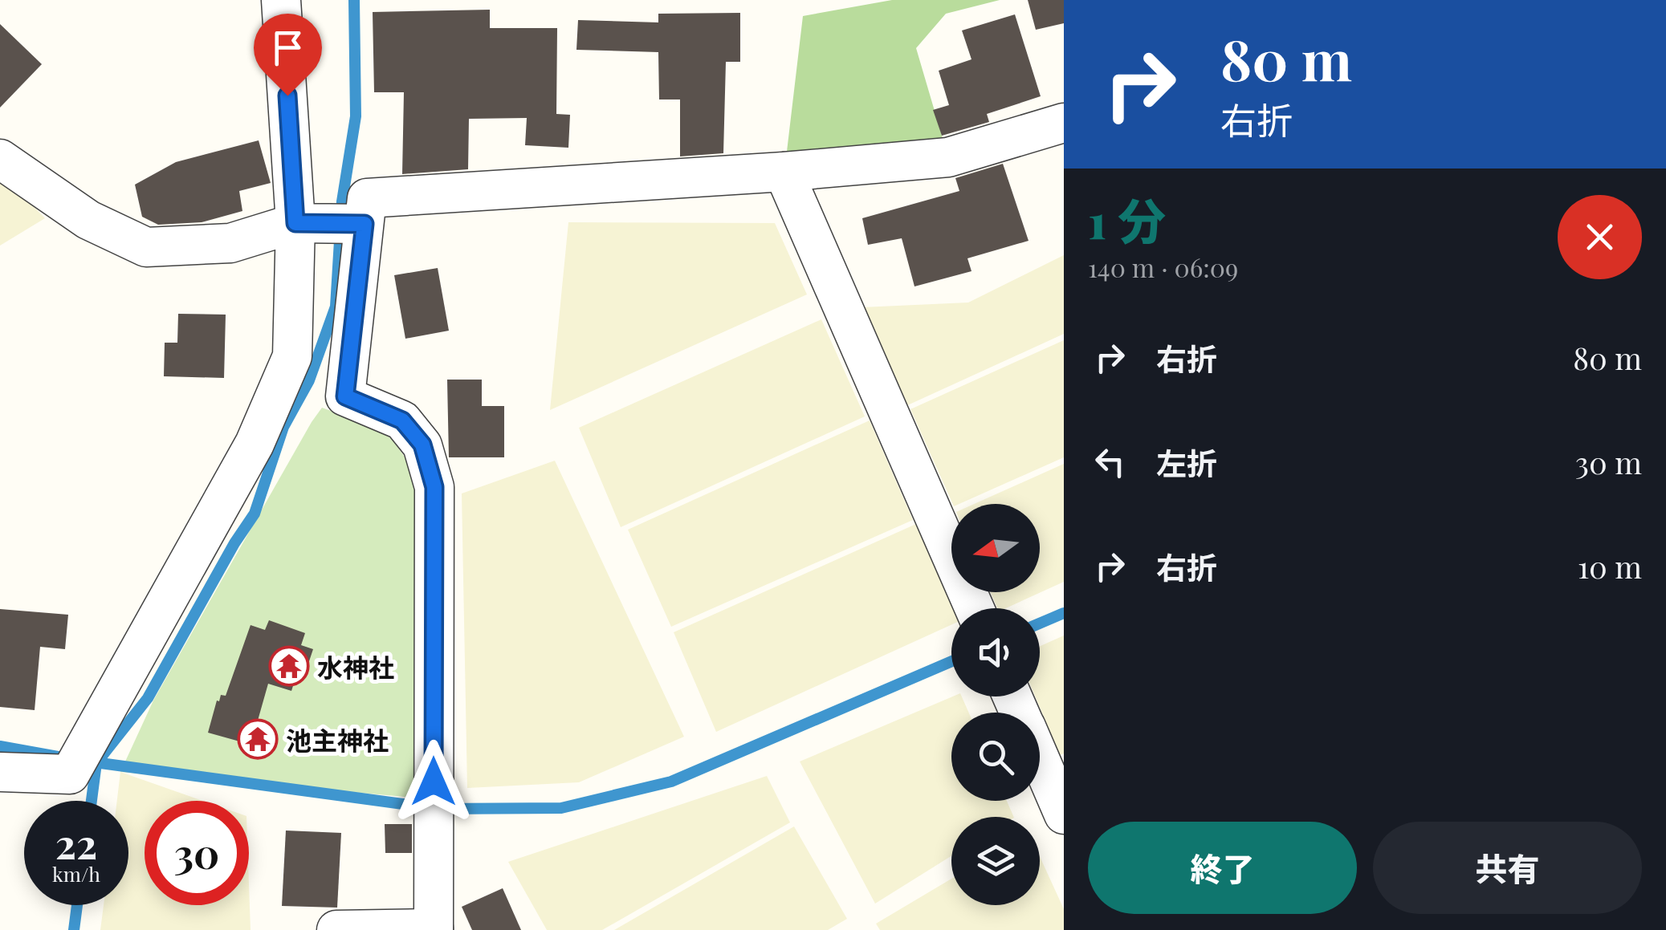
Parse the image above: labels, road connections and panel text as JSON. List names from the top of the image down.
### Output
{
  "places": {
    "temple": ["水神社", "池主神社"]
  },
  "north": "left",
  "page": {
    "turn": ["80 m", "右折"],
    "heading": ["1 分", "140 m · 06:09"],
    "list": [
      {
        "name": "右折",
        "value": "80 m"
      },
      {
        "name": "左折",
        "value": "30 m"
      },
      {
        "name": "右折",
        "value": "10 m"
      }
    ],
    "speed": "22 km/h",
    "limit": "30",
    "buttons": ["終了", "共有"]
  }
}
